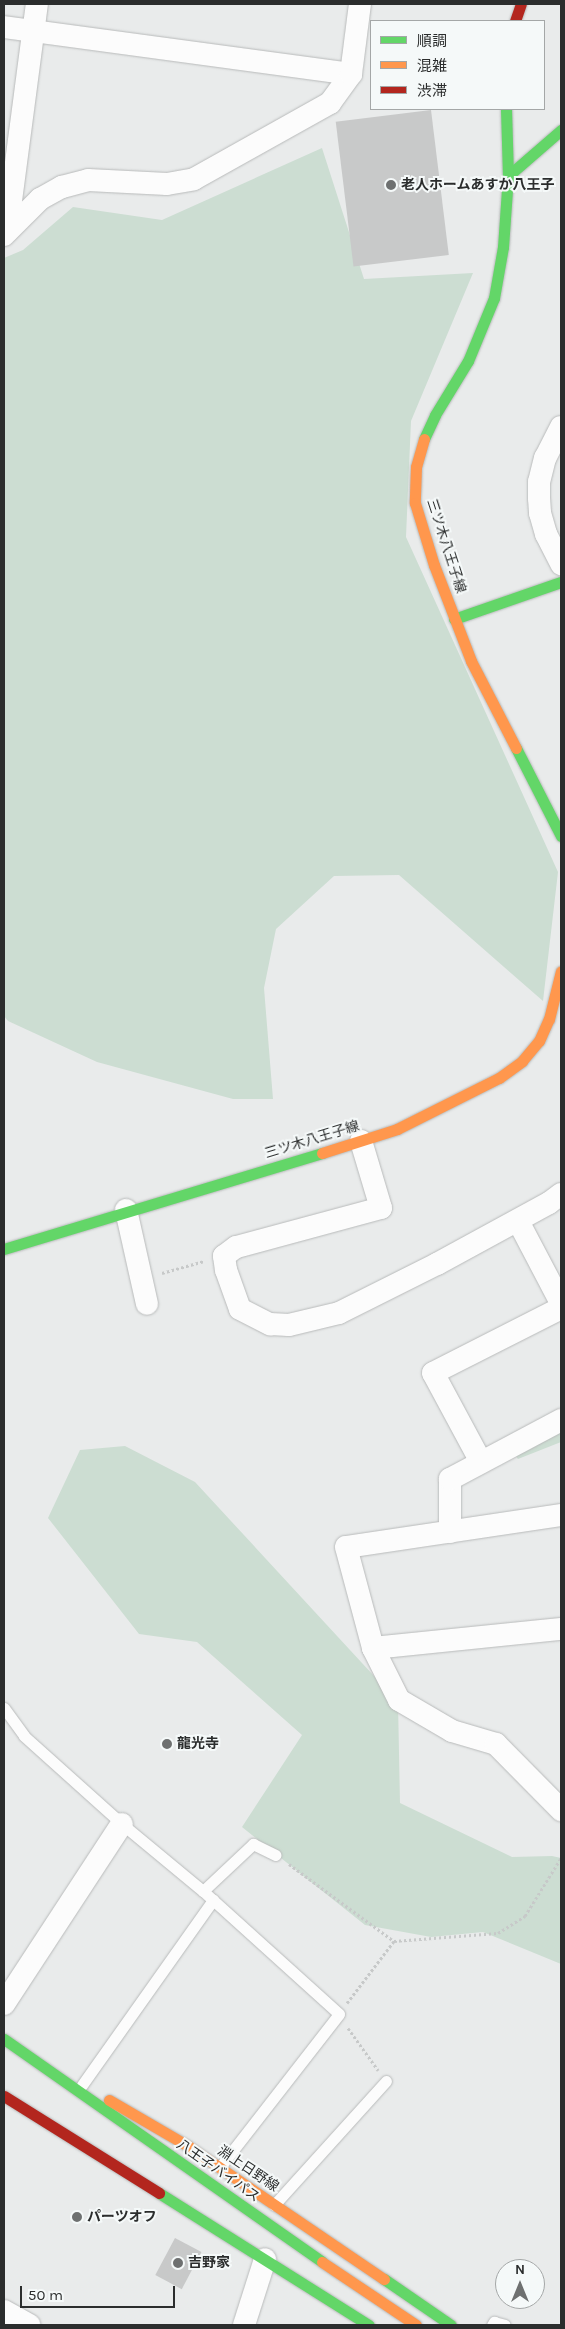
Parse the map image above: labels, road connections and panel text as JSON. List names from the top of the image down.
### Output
{
  "streets": {
    "main road": ["三ツ木八王子線", "淵上日野線", "八王子バイパス"]
  },
  "crossings": [
    ["淵上日野線", "八王子バイパス"]
  ],
  "places": [
    "老人ホームあすか八王子",
    "龍光寺",
    "パーツオフ",
    "吉野家"
  ],
  "legend": ["順調", "混雑", "渋滞"],
  "scale_bar": "50 m",
  "north": "top"
}
